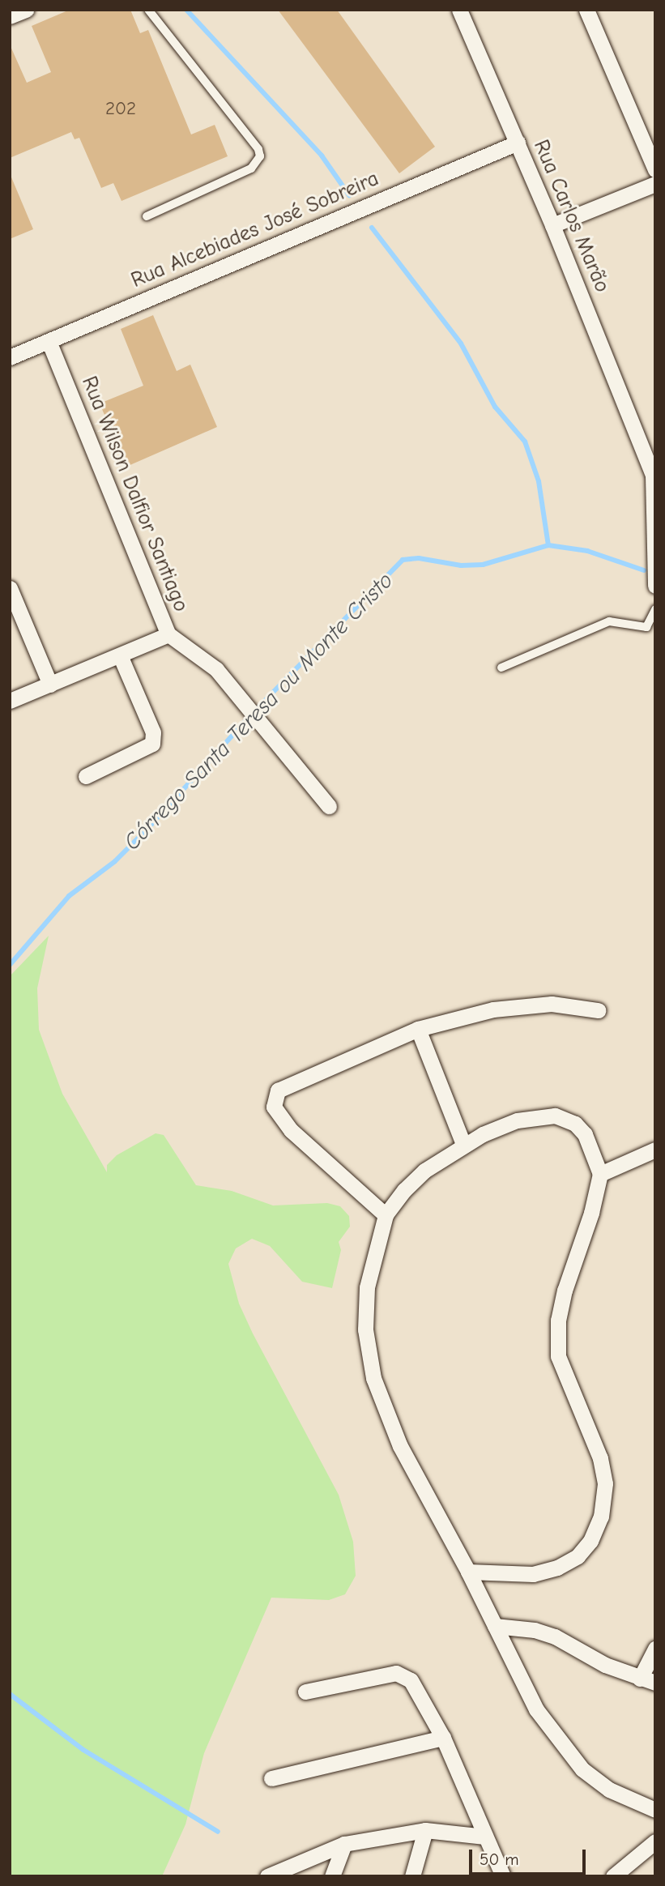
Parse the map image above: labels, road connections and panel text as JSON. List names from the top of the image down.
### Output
{
  "streets": {
    "street": ["Rua Carlos Marão", "Rua Alcebiades José Sobreira", "Rua Wilson Dalfior Santiago"]
  },
  "crossings": [
    ["Rua Carlos Marão", "Rua Alcebiades José Sobreira"],
    ["Rua Alcebiades José Sobreira", "Rua Wilson Dalfior Santiago"]
  ],
  "water": ["Córrego Santa Teresa ou Monte Cristo"],
  "house_numbers": ["202"],
  "scale_bar": "50 m"
}
